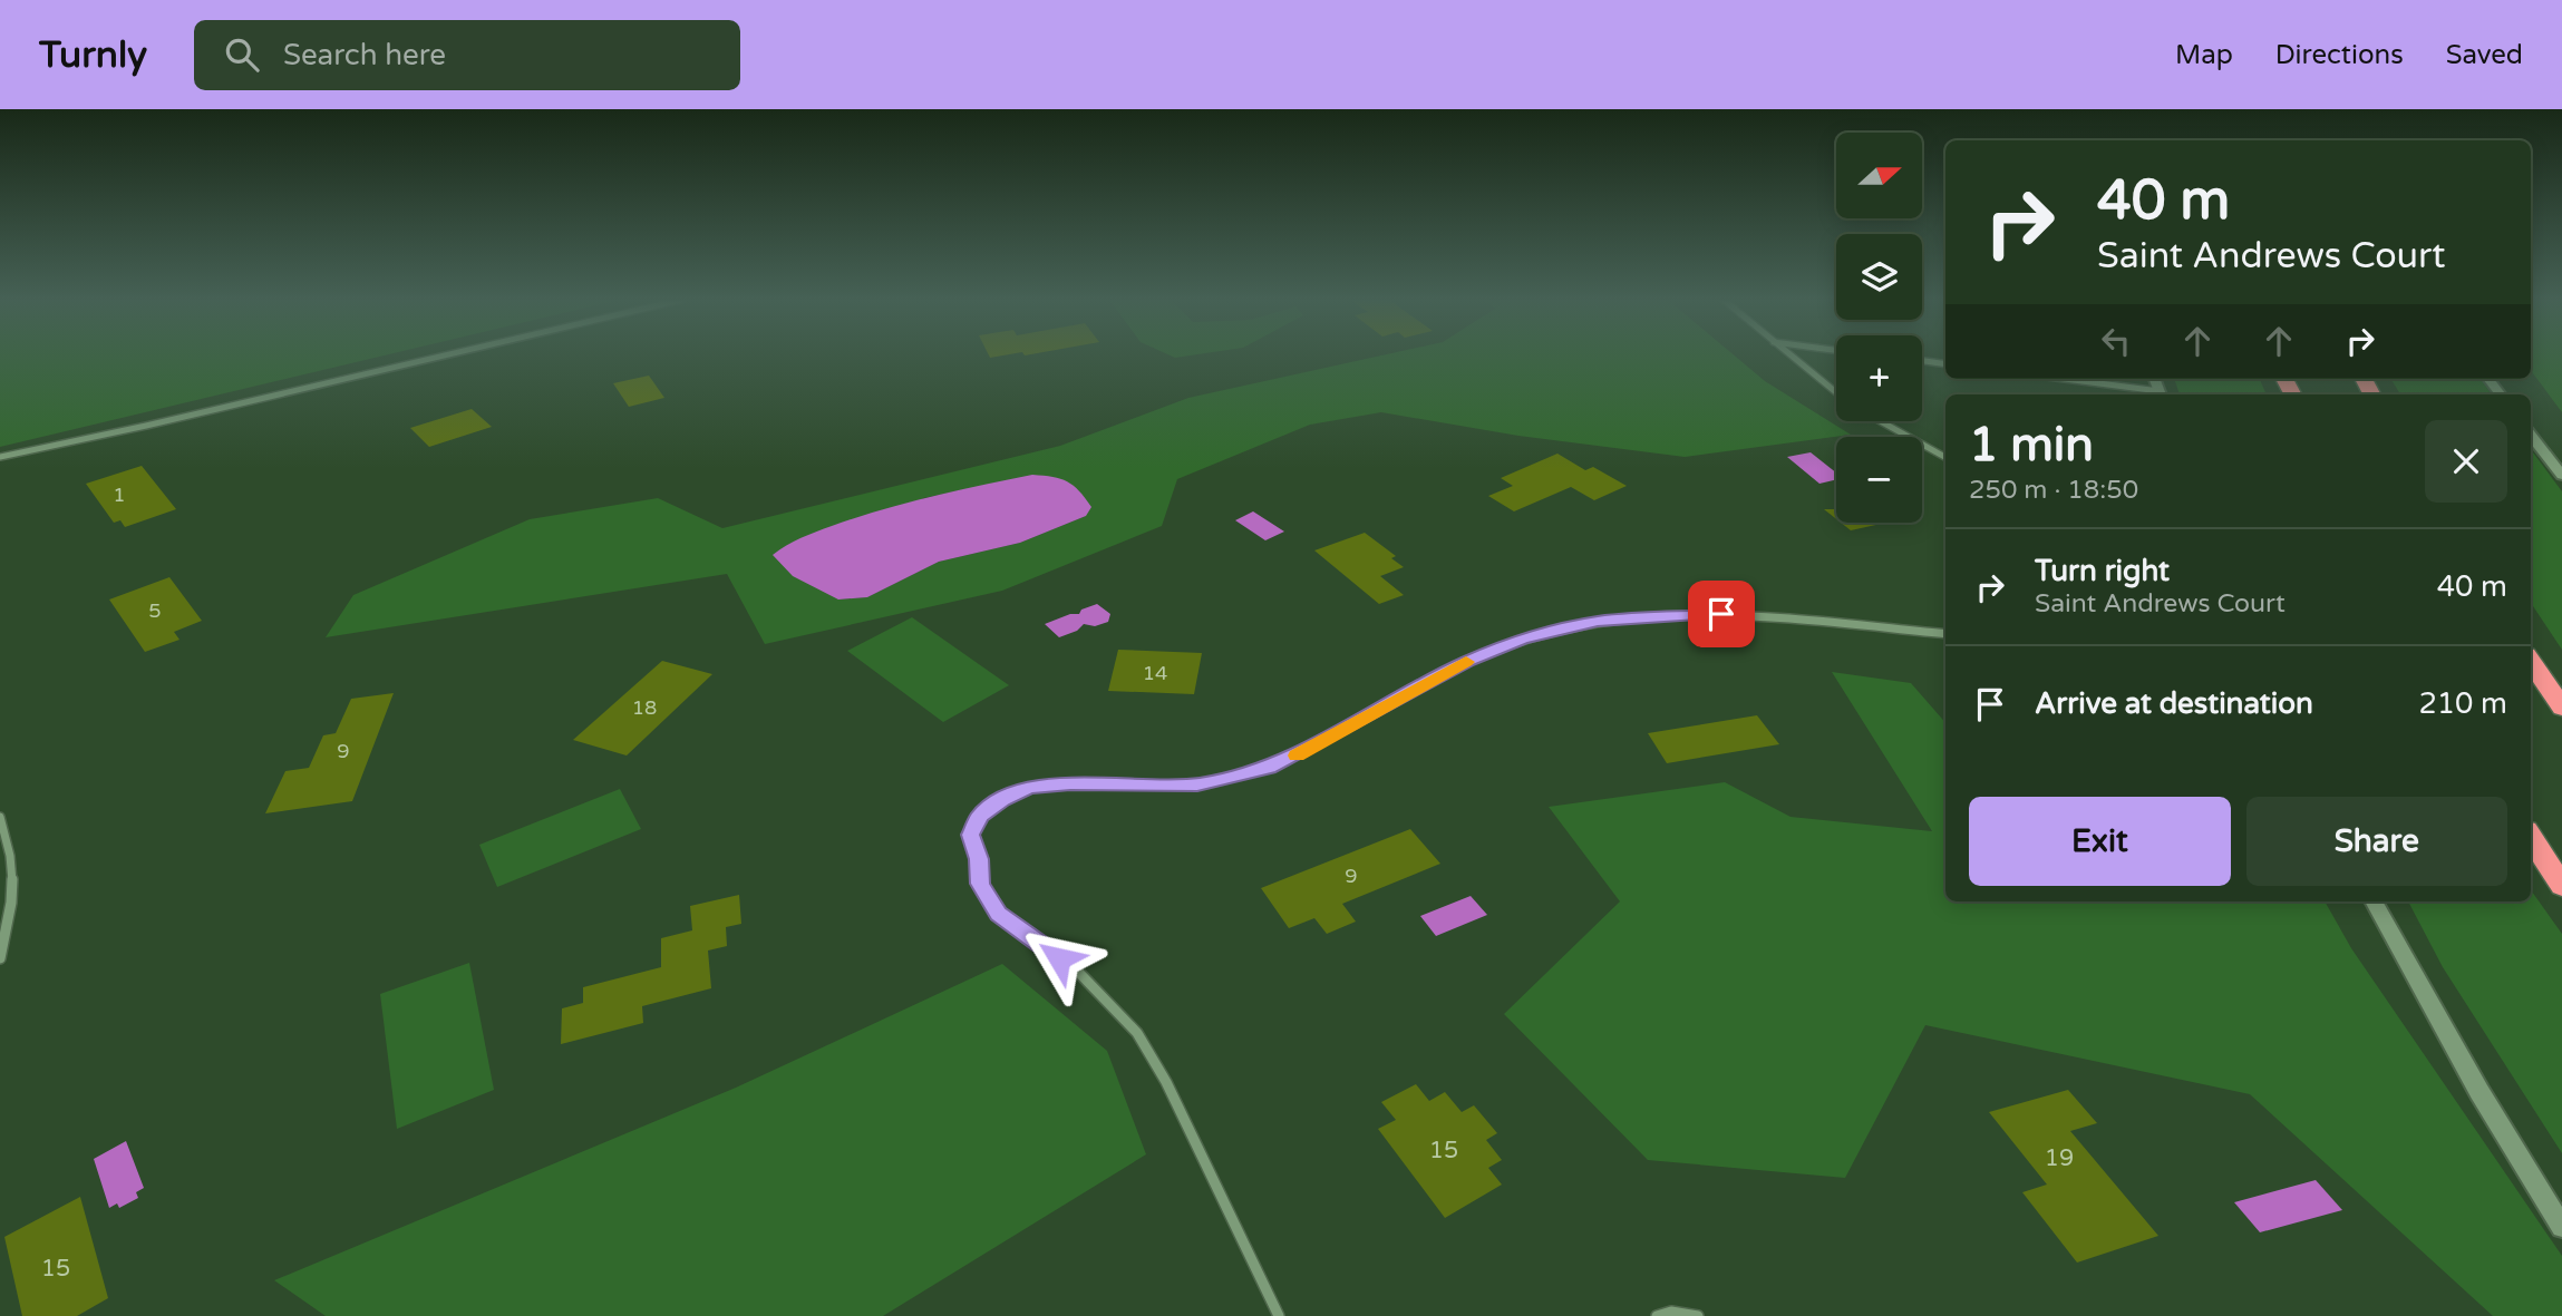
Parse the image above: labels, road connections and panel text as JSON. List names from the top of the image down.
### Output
{
  "house_numbers": [
    "1",
    "5",
    "14",
    "18",
    "9",
    "9",
    "15",
    "19",
    "15"
  ],
  "north": "right",
  "page": {
    "header": "Turnly",
    "search": "Search here",
    "nav": ["Map", "Directions", "Saved"],
    "map_buttons": ["+", "−"],
    "turn": ["40 m", "Saint Andrews Court"],
    "heading": ["1 min", "250 m · 18:50"],
    "list": [
      {
        "name": "Turn right",
        "note": "Saint Andrews Court",
        "value": "40 m"
      },
      {
        "name": "Arrive at destination",
        "value": "210 m"
      }
    ],
    "buttons": ["Exit", "Share"]
  }
}
